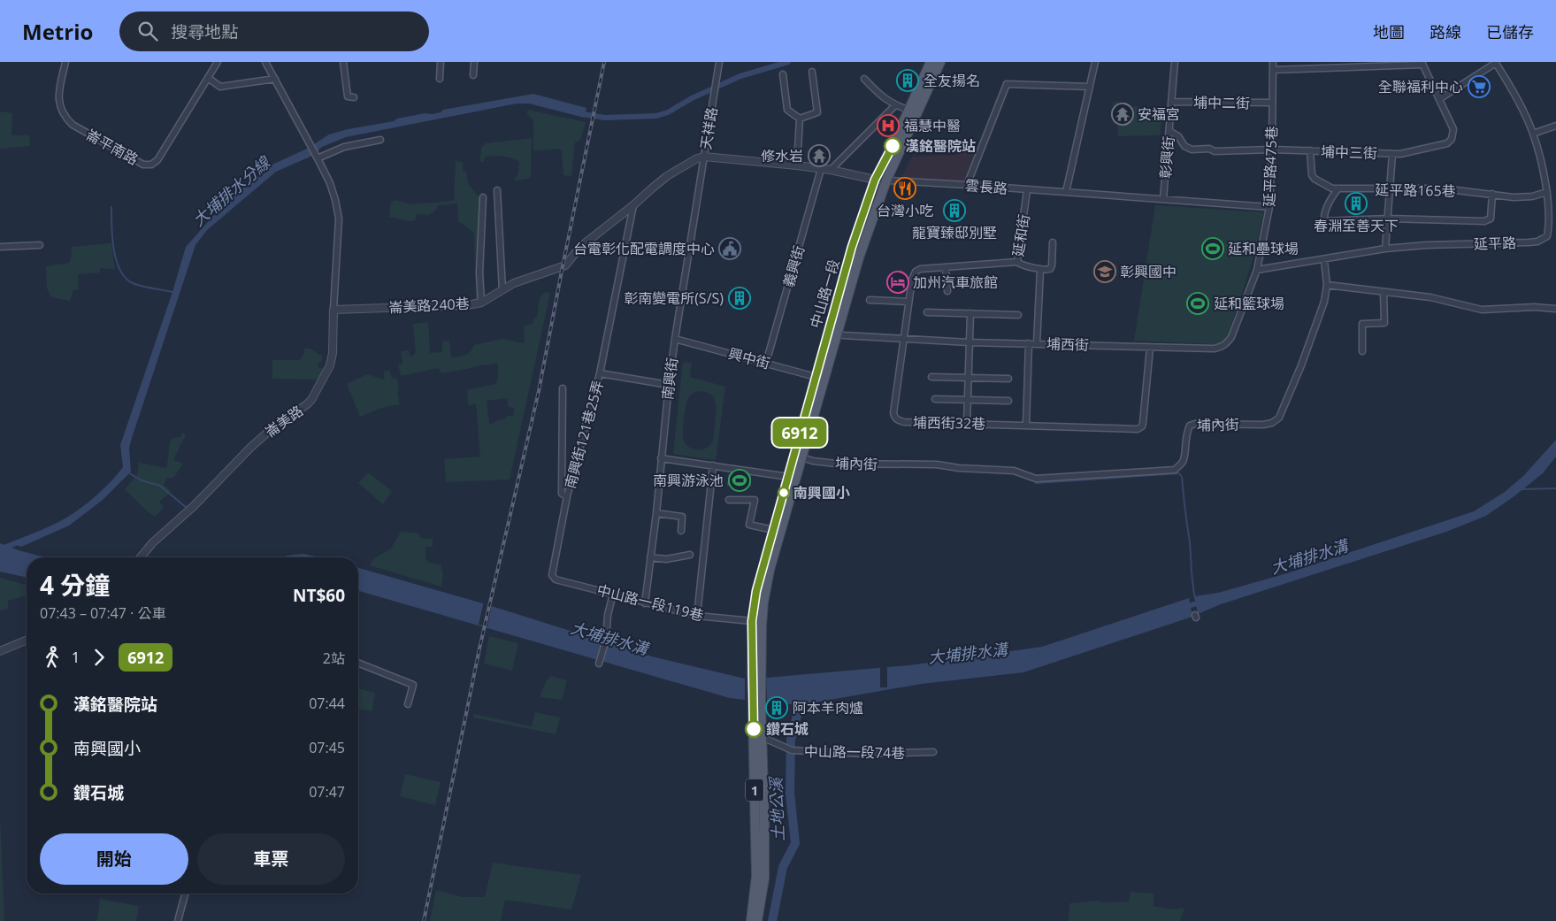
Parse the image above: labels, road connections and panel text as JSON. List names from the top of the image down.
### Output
{
  "streets": {
    "main road": ["中山路一段", "1"],
    "street": [
      "埔中二街",
      "天祥路",
      "崙平南路",
      "埔中三街",
      "彰興街",
      "延平路475巷",
      "雲長路",
      "延平路165巷",
      "延和街",
      "延平路",
      "義興街",
      "崙美路240巷",
      "埔西街",
      "興中街",
      "南興街",
      "崙美路",
      "埔西街32巷",
      "埔內街",
      "南興街121巷25弄",
      "中山路一段119巷",
      "中山路一段74巷"
    ]
  },
  "crossings": [
    ["埔中二街", "彰興街"],
    ["埔中二街", "延平路475巷"],
    ["天祥路", "雲長路"],
    ["天祥路", "崙美路240巷"],
    ["天祥路", "南興街"],
    ["埔中三街", "彰興街"],
    ["埔中三街", "延平路475巷"],
    ["埔中三街", "延平路165巷"],
    ["彰興街", "雲長路"],
    ["延平路475巷", "雲長路"],
    ["延平路475巷", "延平路"],
    ["延平路475巷", "埔西街"],
    ["雲長路", "延和街"],
    ["雲長路", "義興街"],
    ["雲長路", "中山路一段"],
    ["雲長路", "崙美路240巷"],
    ["雲長路", "南興街"],
    ["延平路165巷", "延平路"],
    ["延和街", "埔西街"],
    ["延和街", "埔西街32巷"],
    ["延平路", "埔西街"],
    ["義興街", "興中街"],
    ["中山路一段", "埔西街"],
    ["中山路一段", "興中街"],
    ["中山路一段", "埔內街"],
    ["中山路一段", "中山路一段119巷"],
    ["中山路一段", "1"],
    ["崙美路240巷", "南興街"],
    ["崙美路240巷", "崙美路"],
    ["崙美路240巷", "南興街121巷25弄"],
    ["埔西街", "埔西街32巷"],
    ["興中街", "南興街"],
    ["南興街", "中山路一段119巷"],
    ["南興街121巷25弄", "中山路一段119巷"],
    ["中山路一段74巷", "1"]
  ],
  "water": ["大埔排水分線", "大埔排水溝", "土地公溪"],
  "places": {
    "building": [
      "全友揚名",
      "春淵至善天下",
      "龍寶臻邸別墅",
      "彰南變電所(S/S)",
      "阿本羊肉爐"
    ],
    "supermarket": ["全聯福利中心"],
    "temple": ["安福宮", "修水岩"],
    "hospital": ["福慧中醫"],
    "other": ["漢銘醫院站", "南興國小", "鑽石城"],
    "restaurant": ["台灣小吃"],
    "public building": ["台電彰化配電調度中心"],
    "sports": ["延和壘球場", "延和籃球場", "南興游泳池"],
    "school or university": ["彰興國中"],
    "hotel": ["加州汽車旅館"]
  },
  "lines": ["bus line 6912"],
  "page": {
    "header": "Metrio",
    "search": "搜尋地點",
    "nav": ["地圖", "路線", "已儲存"],
    "on_map": "6912",
    "heading": ["4 分鐘", "07:43 – 07:47 · 公車", "NT$60"],
    "legs": ["1", "6912", "2站"],
    "list": [
      {
        "name": "漢銘醫院站",
        "value": "07:44"
      },
      {
        "name": "南興國小",
        "value": "07:45"
      },
      {
        "name": "鑽石城",
        "value": "07:47"
      }
    ],
    "buttons": ["開始", "車票"]
  }
}
